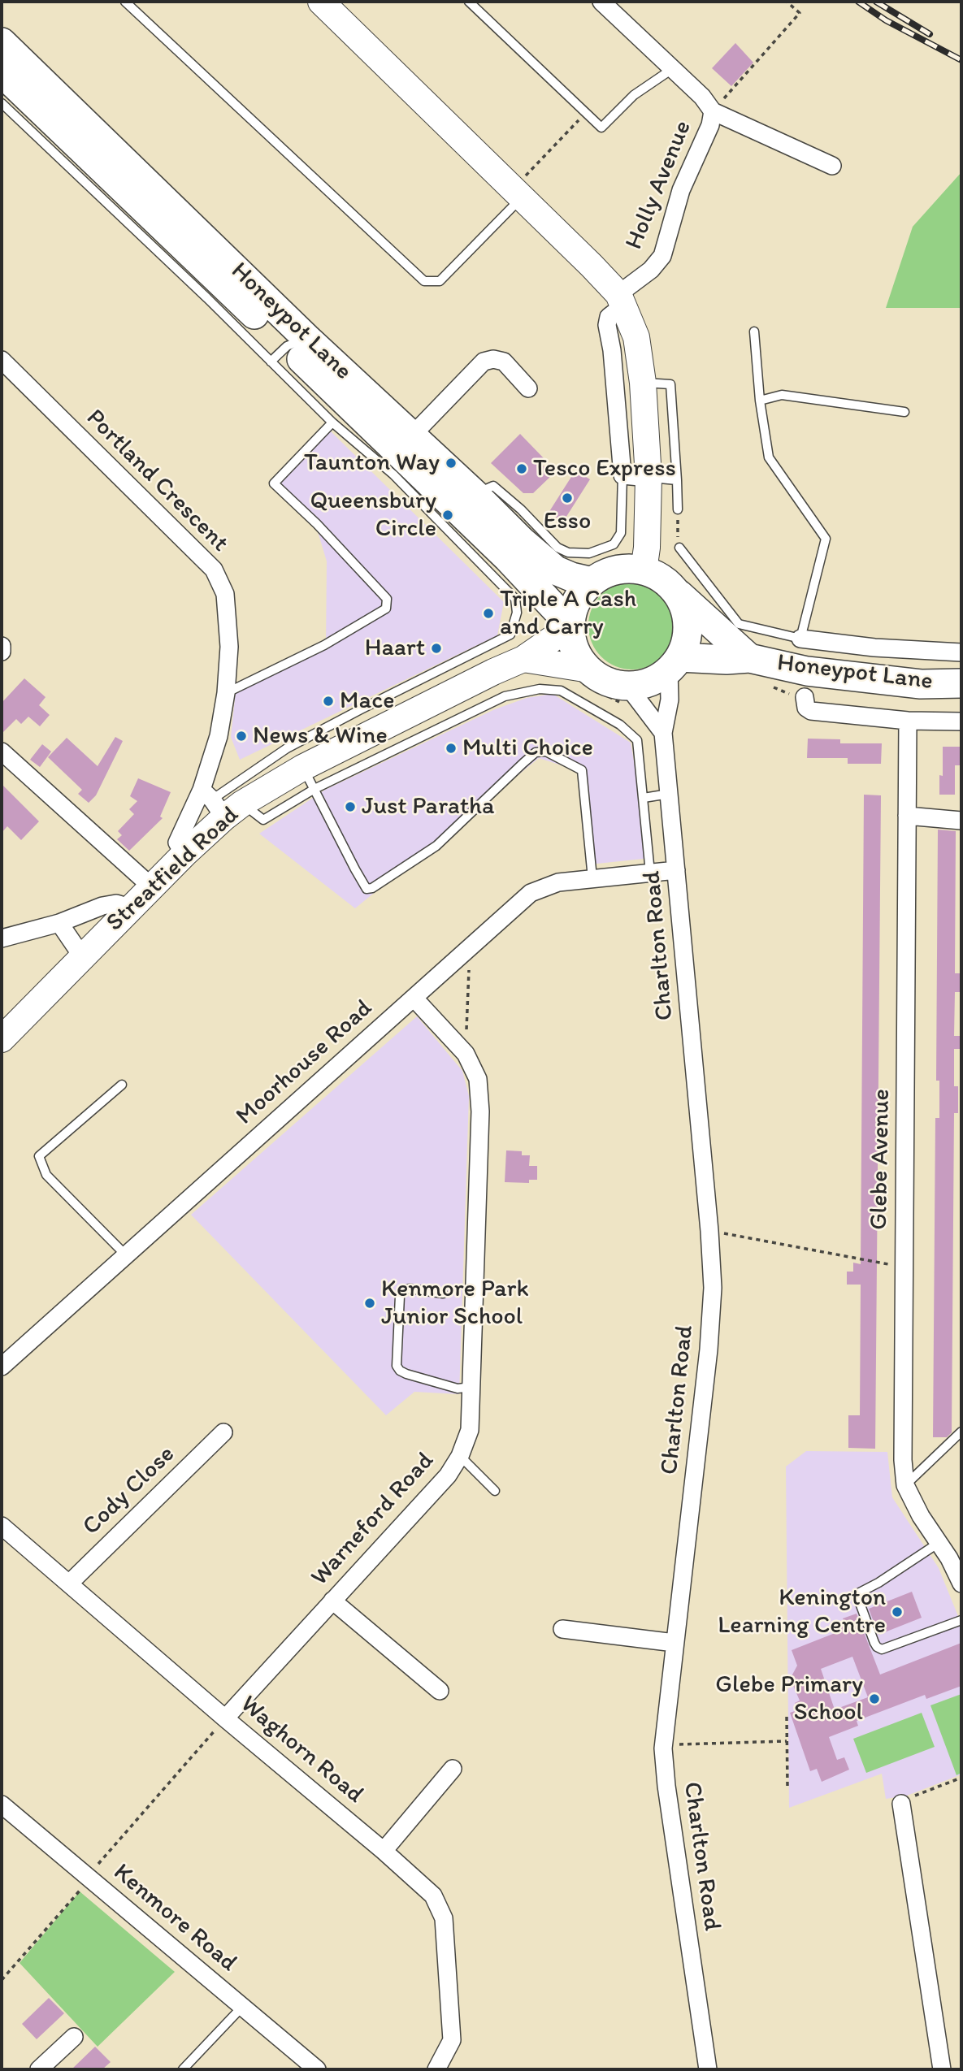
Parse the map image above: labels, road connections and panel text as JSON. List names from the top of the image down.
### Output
{
  "streets": {
    "main road": ["Honeypot Lane"],
    "street": [
      "Holly Avenue",
      "Portland Crescent",
      "Streatfield Road",
      "Charlton Road",
      "Moorhouse Road",
      "Glebe Avenue",
      "Cody Close",
      "Warneford Road",
      "Waghorn Road",
      "Kenmore Road"
    ]
  },
  "crossings": [
    ["Honeypot Lane", "Streatfield Road"],
    ["Honeypot Lane", "Charlton Road"],
    ["Honeypot Lane", "Glebe Avenue"],
    ["Portland Crescent", "Streatfield Road"],
    ["Streatfield Road", "Charlton Road"],
    ["Charlton Road", "Moorhouse Road"],
    ["Moorhouse Road", "Warneford Road"],
    ["Cody Close", "Waghorn Road"],
    ["Warneford Road", "Waghorn Road"]
  ],
  "places": [
    "Taunton Way",
    "Tesco Express",
    "Esso",
    "Queensbury Circle",
    "Triple A Cash and Carry",
    "Haart",
    "Mace",
    "News & Wine",
    "Multi Choice",
    "Just Paratha",
    "Kenmore Park Junior School",
    "Kenington Learning Centre",
    "Glebe Primary School"
  ]
}
